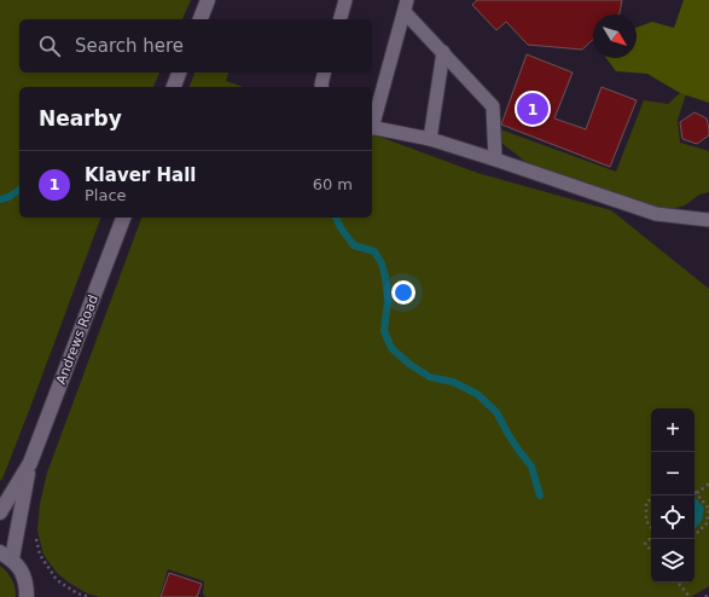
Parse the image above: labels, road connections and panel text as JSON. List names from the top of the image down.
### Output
{
  "streets": {
    "street": ["Andrews Road"]
  },
  "north": "bottom right",
  "page": {
    "search": "Search here",
    "heading": "Nearby",
    "pins": "1",
    "list": [
      {
        "mark": "1",
        "name": "Klaver Hall",
        "note": "Place",
        "value": "60 m"
      }
    ],
    "map_buttons": ["+", "−"]
  }
}
